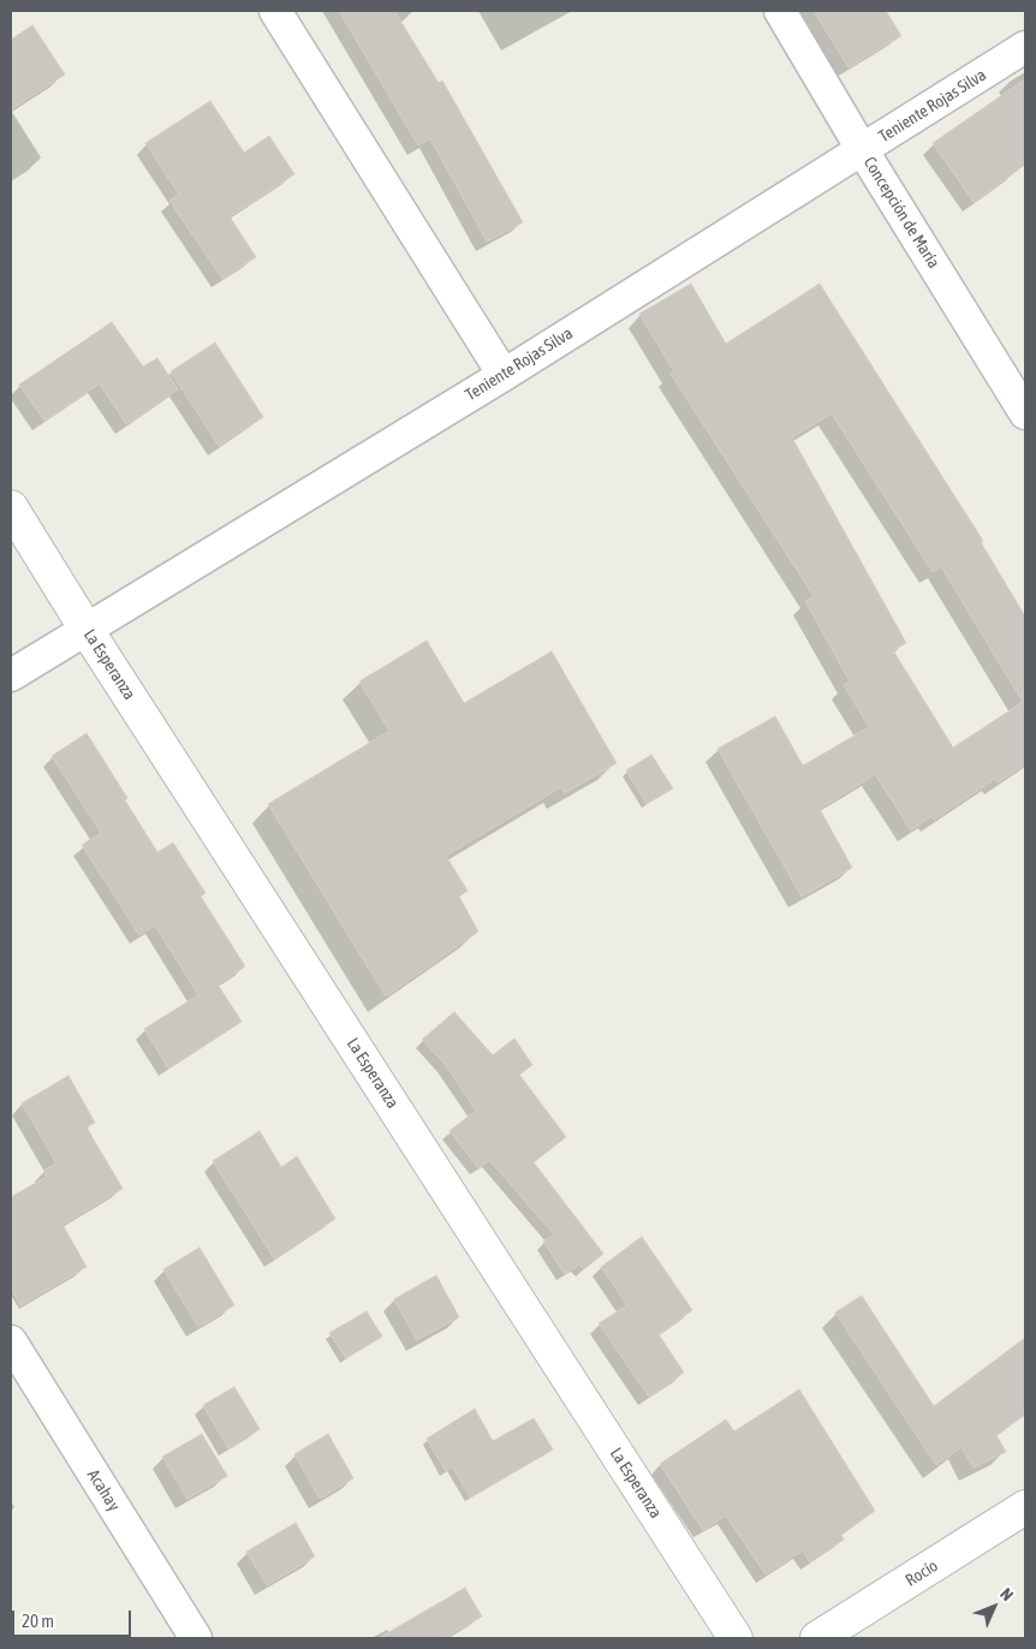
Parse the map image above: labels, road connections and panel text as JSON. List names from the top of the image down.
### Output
{
  "streets": {
    "street": [
      "Teniente Rojas Silva",
      "Concepción de María",
      "La Esperanza",
      "Acahay",
      "Rocío"
    ]
  },
  "crossings": [
    ["Teniente Rojas Silva", "Concepción de María"],
    ["Teniente Rojas Silva", "La Esperanza"]
  ],
  "scale_bar": "20 m",
  "north": "top right"
}
